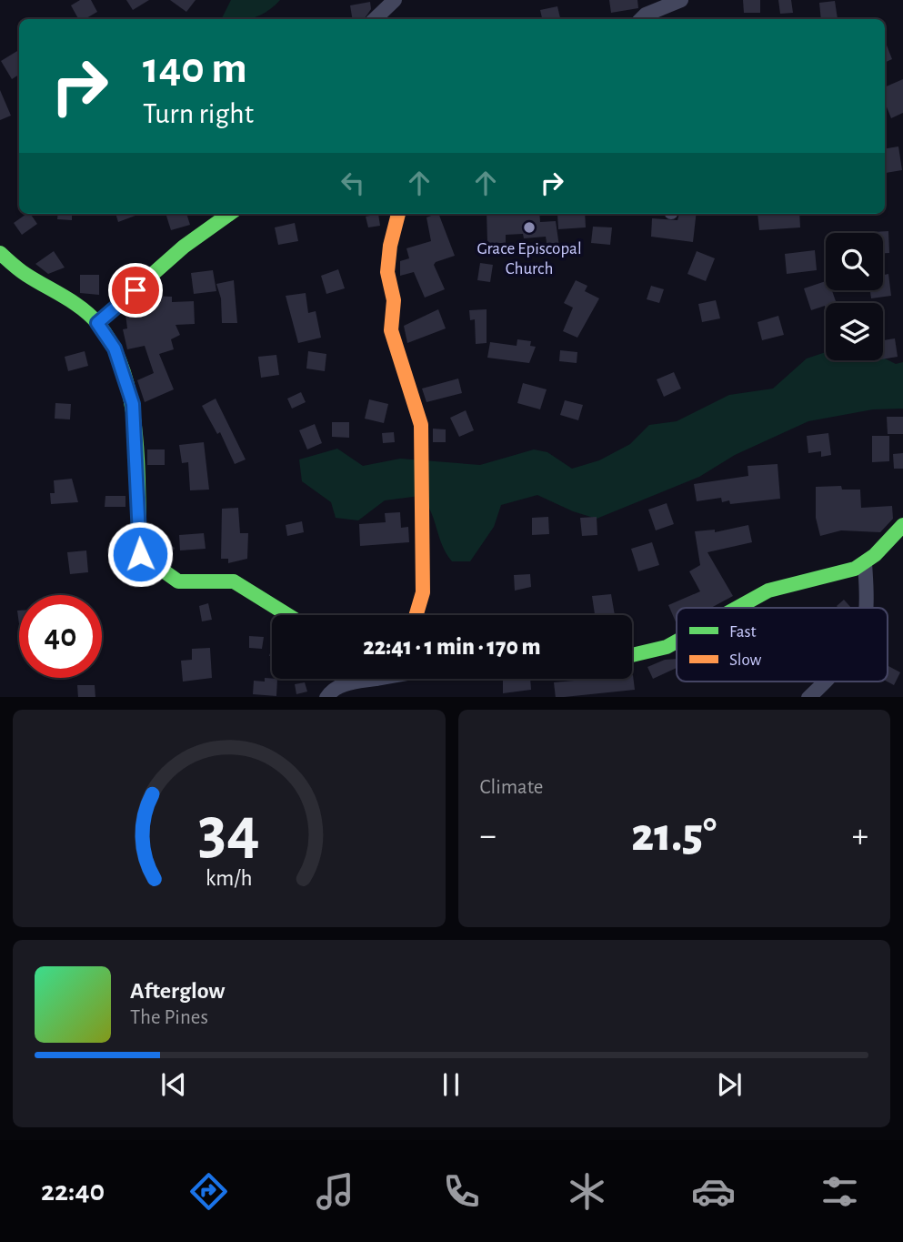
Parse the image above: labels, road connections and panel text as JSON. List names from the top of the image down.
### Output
{
  "places": ["Grace Episcopal Church"],
  "legend": ["Fast", "Slow"],
  "page": {
    "turn": ["140 m", "Turn right"],
    "limit": "40",
    "trip": "22:41 · 1 min · 170 m",
    "tile": "Climate",
    "heat": ["−", "21.5°", "+"],
    "song": ["Afterglow", "The Pines"],
    "tabs": "22:40",
    "gauge": ["34", "km/h"]
  }
}
